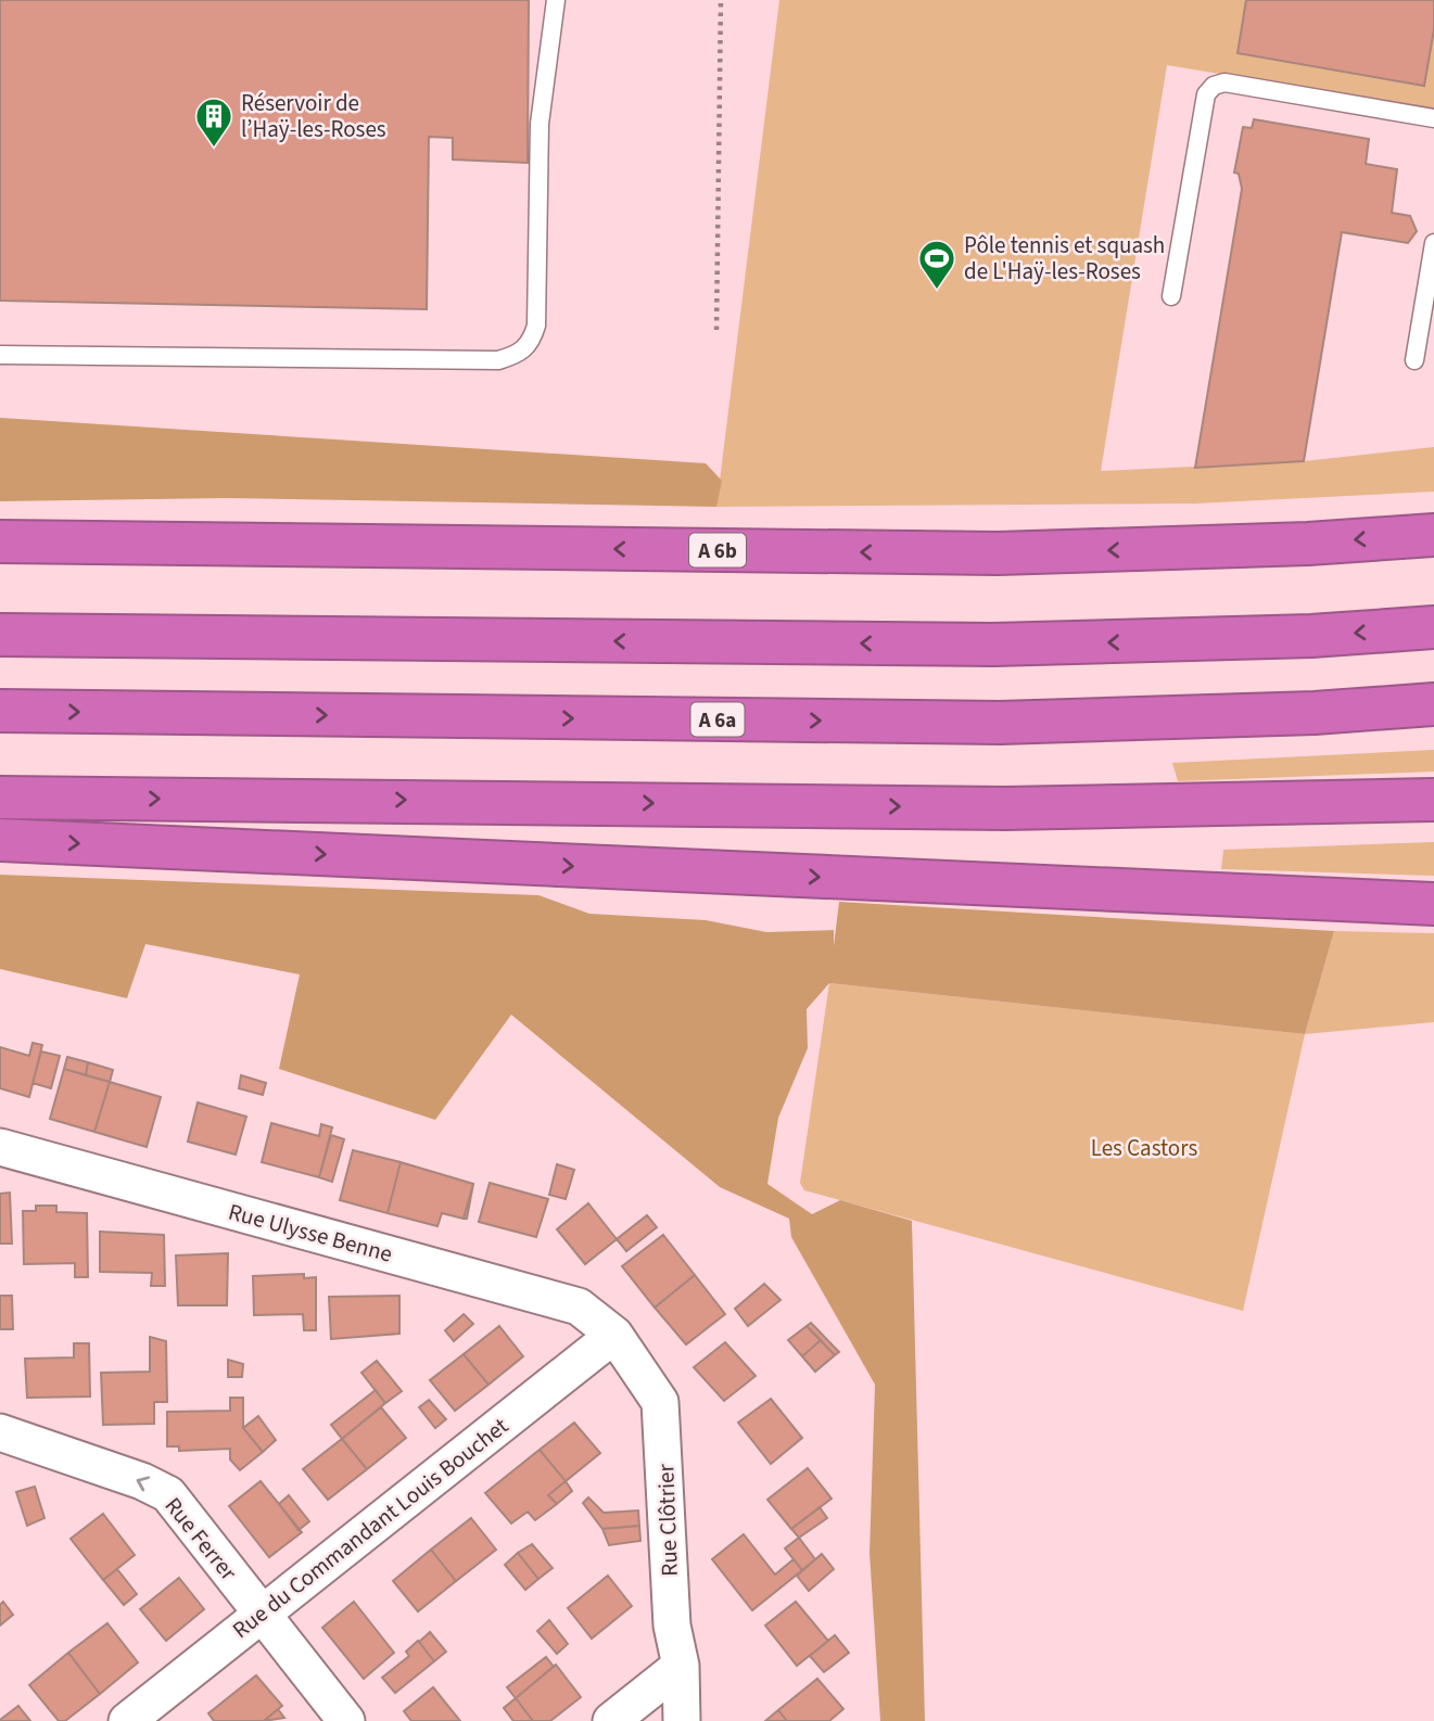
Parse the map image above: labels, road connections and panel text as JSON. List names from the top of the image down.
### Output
{
  "streets": {
    "highway": ["A 6b", "A 6a"],
    "street": [
      "Rue Ulysse Benne",
      "Rue Clôtrier",
      "Rue du Commandant Louis Bouchet",
      "Rue Ferrer"
    ]
  },
  "crossings": [
    ["Rue Ulysse Benne", "Rue Clôtrier"],
    ["Rue Ulysse Benne", "Rue du Commandant Louis Bouchet"],
    ["Rue Clôtrier", "Rue du Commandant Louis Bouchet"],
    ["Rue du Commandant Louis Bouchet", "Rue Ferrer"]
  ],
  "one_way": ["Rue Ferrer"],
  "parks": ["Les Castors"],
  "places": {
    "building": ["Réservoir de l’Haÿ-les-Roses"],
    "sports": ["Pôle tennis et squash de L'Haÿ-les-Roses"]
  }
}
